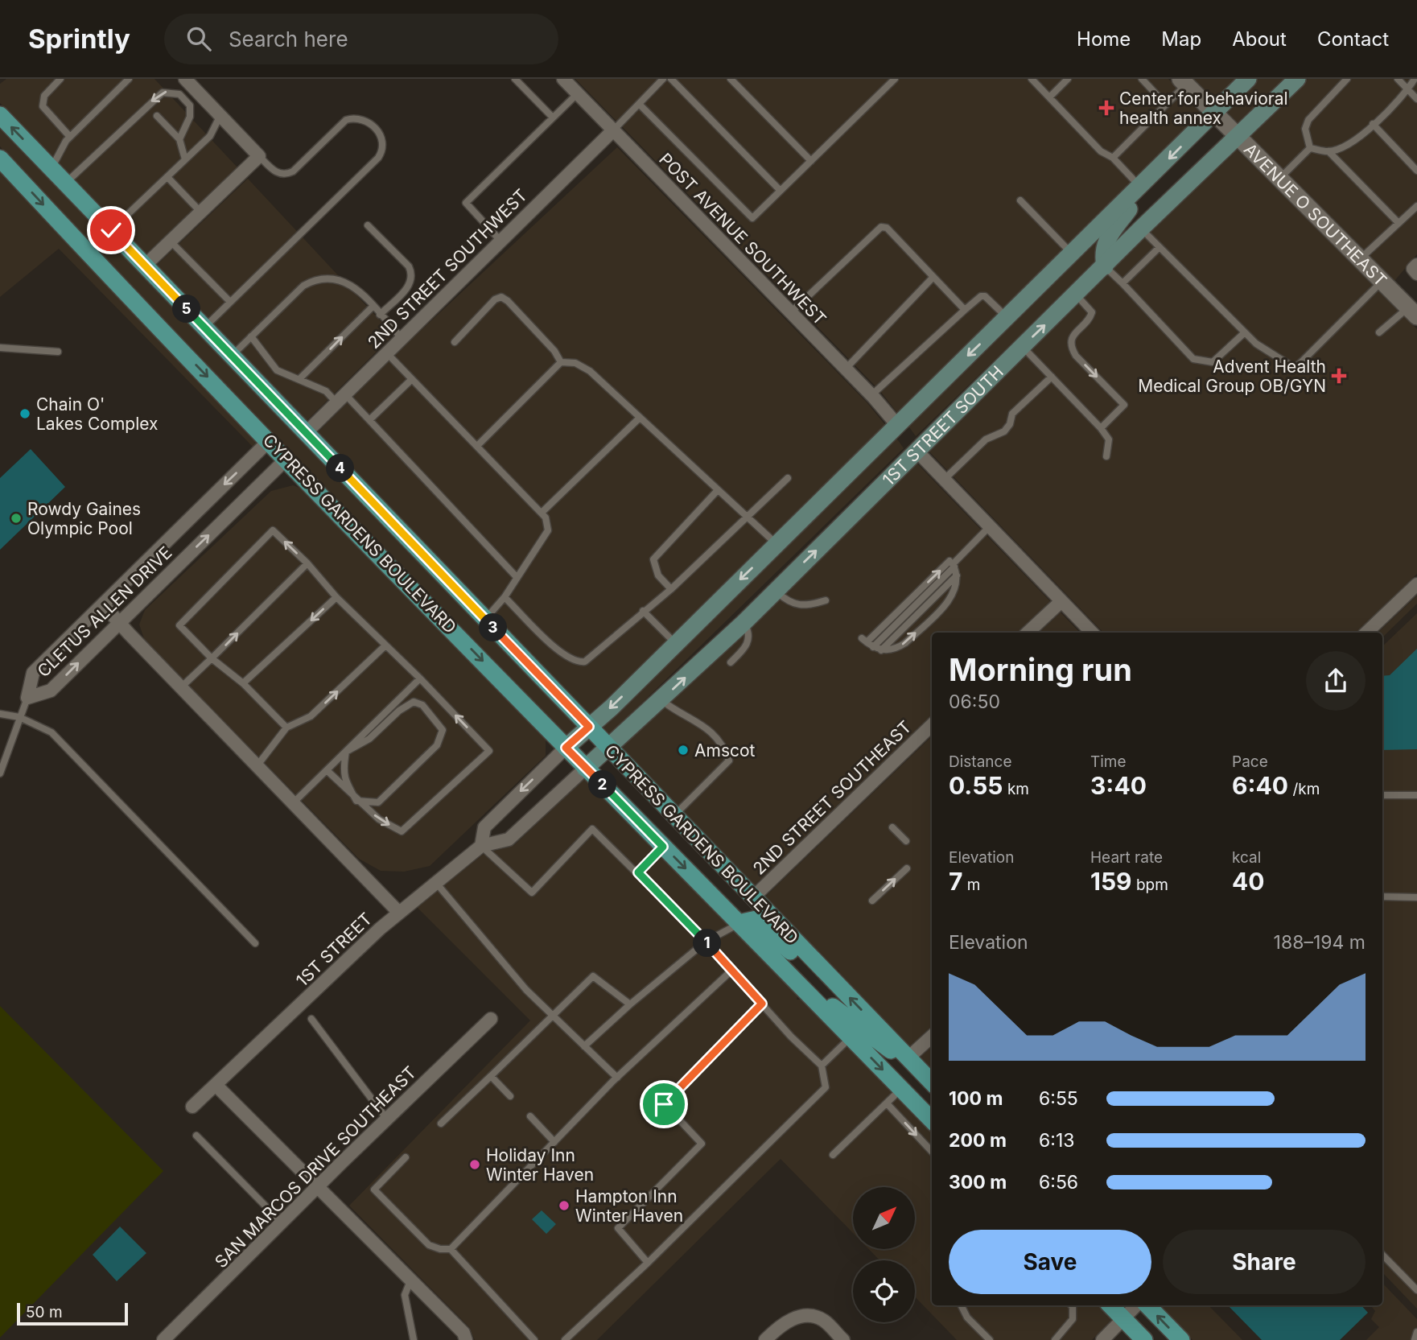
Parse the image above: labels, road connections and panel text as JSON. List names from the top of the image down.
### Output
{
  "streets": {
    "main road": ["1ST STREET SOUTH", "CYPRESS GARDENS BOULEVARD"],
    "street": [
      "AVENUE O SOUTHEAST",
      "POST AVENUE SOUTHWEST",
      "2ND STREET SOUTHWEST",
      "CLETUS ALLEN DRIVE",
      "2ND STREET SOUTHEAST",
      "1ST STREET",
      "SAN MARCOS DRIVE SOUTHEAST"
    ]
  },
  "crossings": [
    ["AVENUE O SOUTHEAST", "1ST STREET SOUTH"],
    ["POST AVENUE SOUTHWEST", "2ND STREET SOUTHWEST"],
    ["POST AVENUE SOUTHWEST", "1ST STREET SOUTH"],
    ["2ND STREET SOUTHWEST", "CYPRESS GARDENS BOULEVARD"],
    ["1ST STREET SOUTH", "CYPRESS GARDENS BOULEVARD"],
    ["1ST STREET SOUTH", "1ST STREET"],
    ["CYPRESS GARDENS BOULEVARD", "CLETUS ALLEN DRIVE"],
    ["CYPRESS GARDENS BOULEVARD", "2ND STREET SOUTHEAST"],
    ["CYPRESS GARDENS BOULEVARD", "1ST STREET"]
  ],
  "places": {
    "health": ["Center for behavioral health annex", "Advent Health Medical Group OB/GYN"],
    "other": [
      "Chain O' Lakes Complex",
      "Rowdy Gaines Olympic Pool",
      "Amscot",
      "Holiday Inn Winter Haven",
      "Hampton Inn Winter Haven"
    ]
  },
  "scale_bar": "50 m",
  "north": "top right",
  "page": {
    "header": "Sprintly",
    "search": "Search here",
    "nav": [
      "Home",
      "Map",
      "About",
      "Contact"
    ],
    "pins": [
      "5",
      "4",
      "3",
      "2",
      "1"
    ],
    "heading": ["Morning run", "06:50"],
    "stats": [
      ["Distance", "0.55 km"],
      ["Time", "3:40"],
      ["Pace", "6:40 /km"],
      ["Elevation", "7 m"],
      ["Heart rate", "159 bpm"],
      ["kcal", "40"]
    ],
    "chart": ["Elevation", "188–194 m"],
    "list": [
      {
        "name": "100 m",
        "note": "6:55"
      },
      {
        "name": "200 m",
        "note": "6:13"
      },
      {
        "name": "300 m",
        "note": "6:56"
      }
    ],
    "buttons": ["Save", "Share"],
    "scale": "50 m"
  }
}
